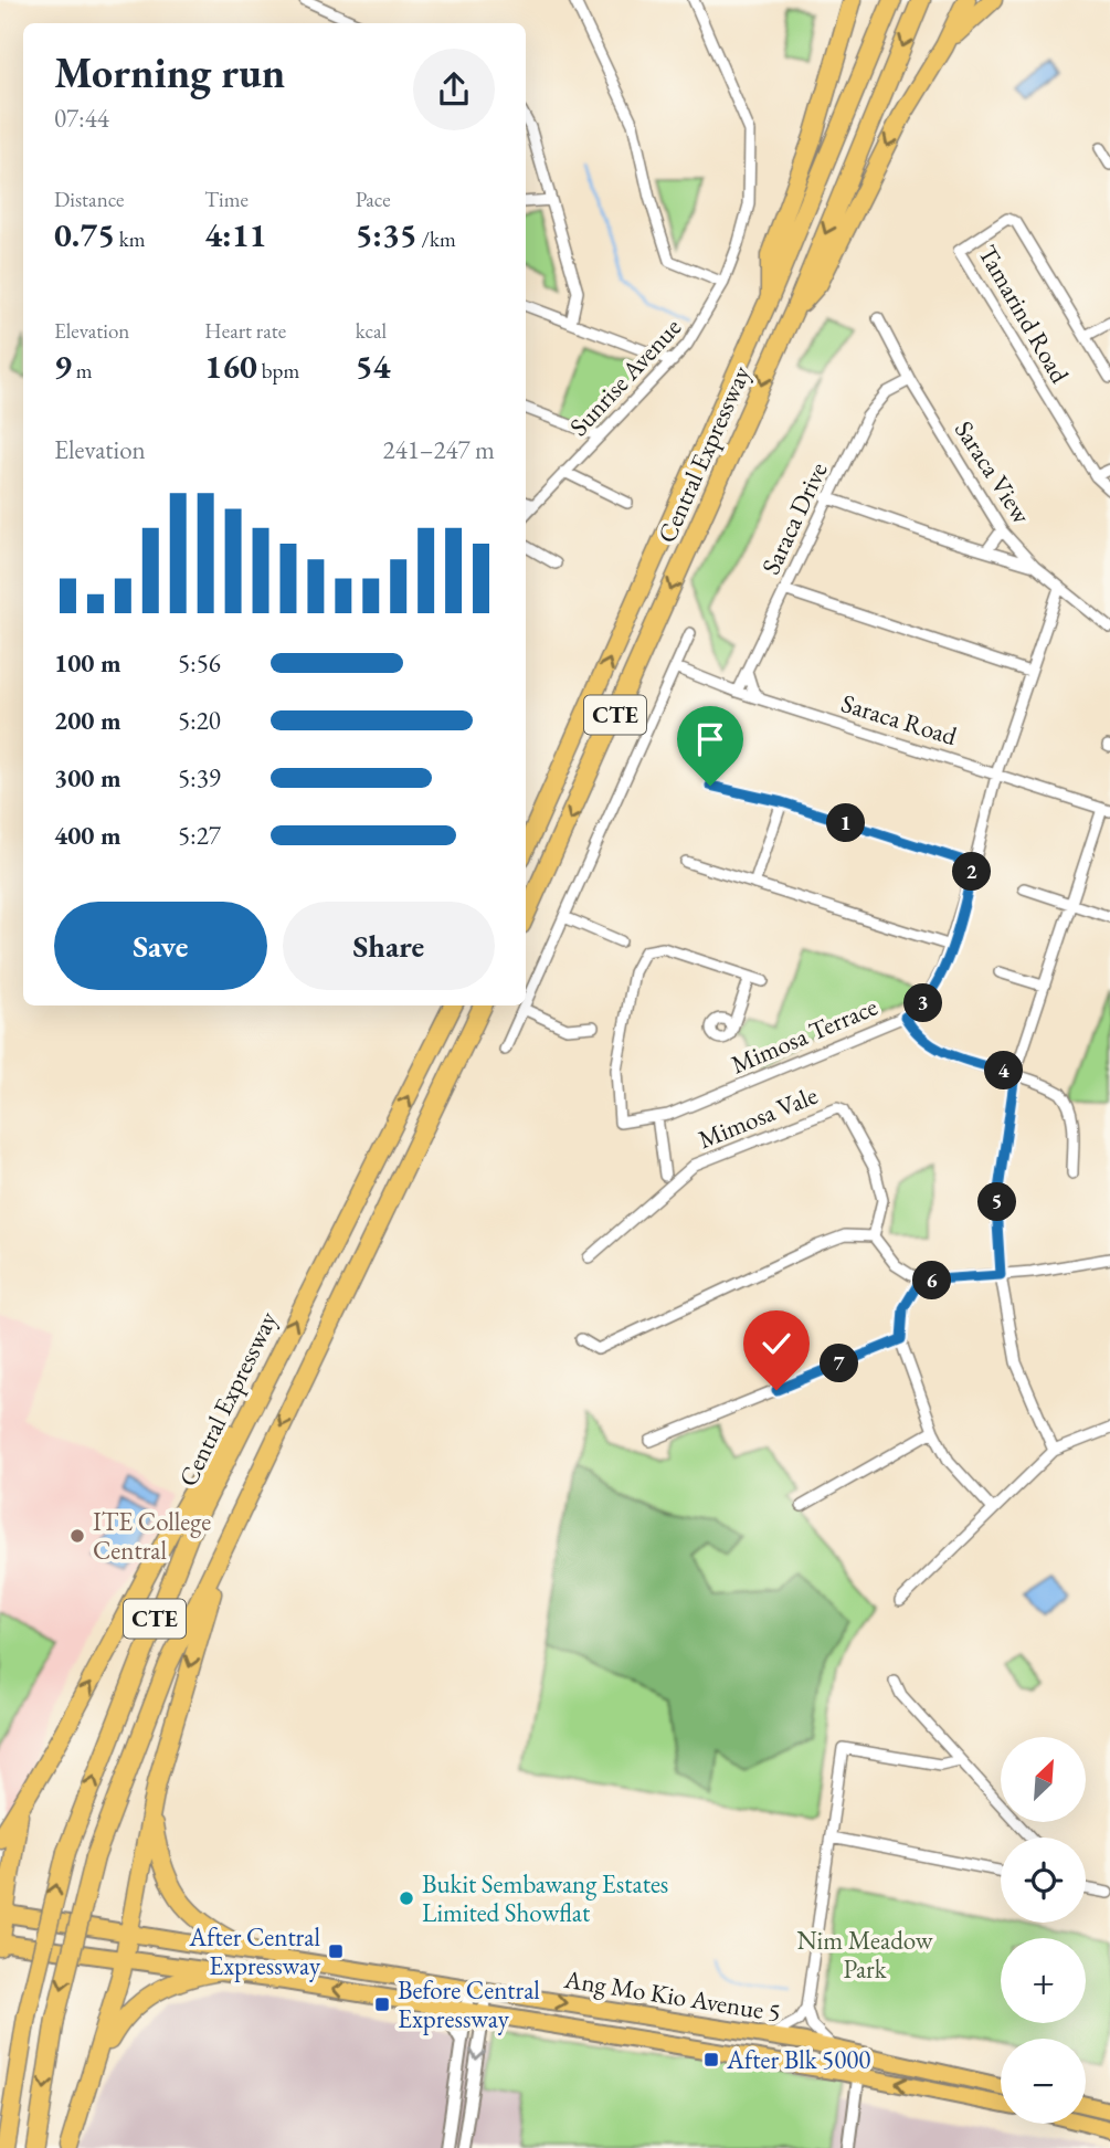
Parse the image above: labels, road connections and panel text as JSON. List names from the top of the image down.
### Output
{
  "streets": {
    "highway": ["Central Expressway", "CTE"],
    "main road": ["Ang Mo Kio Avenue 5"],
    "street": [
      "Tamarind Road",
      "Sunrise Avenue",
      "Saraca View",
      "Saraca Drive",
      "Saraca Road",
      "Mimosa Terrace",
      "Mimosa Vale"
    ]
  },
  "crossings": [
    ["Saraca View", "Saraca Drive"],
    ["Saraca Drive", "Saraca Road"],
    ["Saraca Road", "Mimosa Terrace"]
  ],
  "parks": ["Nim Meadow Park"],
  "places": {
    "other": ["ITE College Central", "Bukit Sembawang Estates Limited Showflat"],
    "transit": ["After Central Expressway", "Before Central Expressway", "After Blk 5000"]
  },
  "north": "top right",
  "page": {
    "heading": ["Morning run", "07:44"],
    "stats": [
      ["Distance", "0.75 km"],
      ["Time", "4:11"],
      ["Pace", "5:35 /km"],
      ["Elevation", "9 m"],
      ["Heart rate", "160 bpm"],
      ["kcal", "54"]
    ],
    "chart": ["Elevation", "241–247 m"],
    "list": [
      {
        "name": "100 m",
        "note": "5:56"
      },
      {
        "name": "200 m",
        "note": "5:20"
      },
      {
        "name": "300 m",
        "note": "5:39"
      },
      {
        "name": "400 m",
        "note": "5:27"
      }
    ],
    "pins": [
      "1",
      "2",
      "3",
      "4",
      "5",
      "6",
      "7"
    ],
    "buttons": ["Save", "Share"],
    "map_buttons": ["+", "−"]
  }
}
